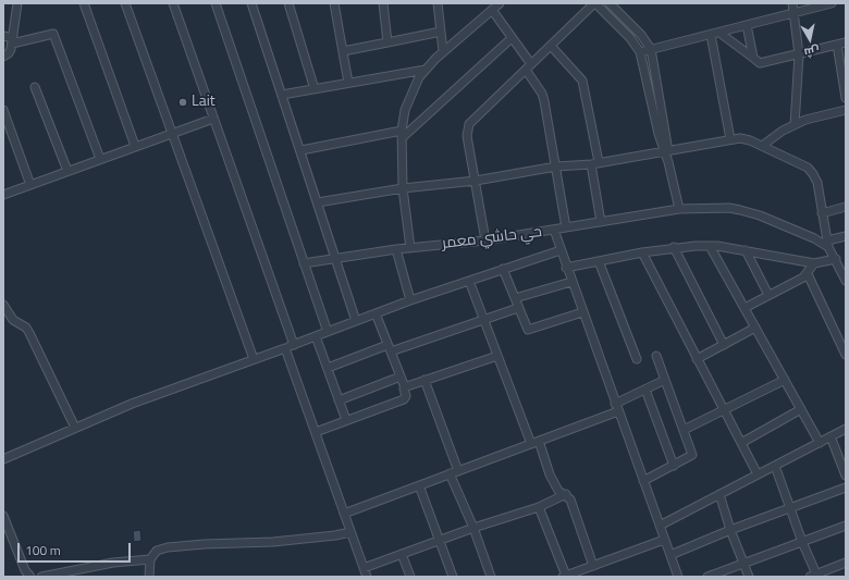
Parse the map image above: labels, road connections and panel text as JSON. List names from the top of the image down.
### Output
{
  "streets": {
    "street": ["حي حاشي معمر"]
  },
  "places": ["Lait"],
  "scale_bar": "100 m",
  "north": "bottom"
}
